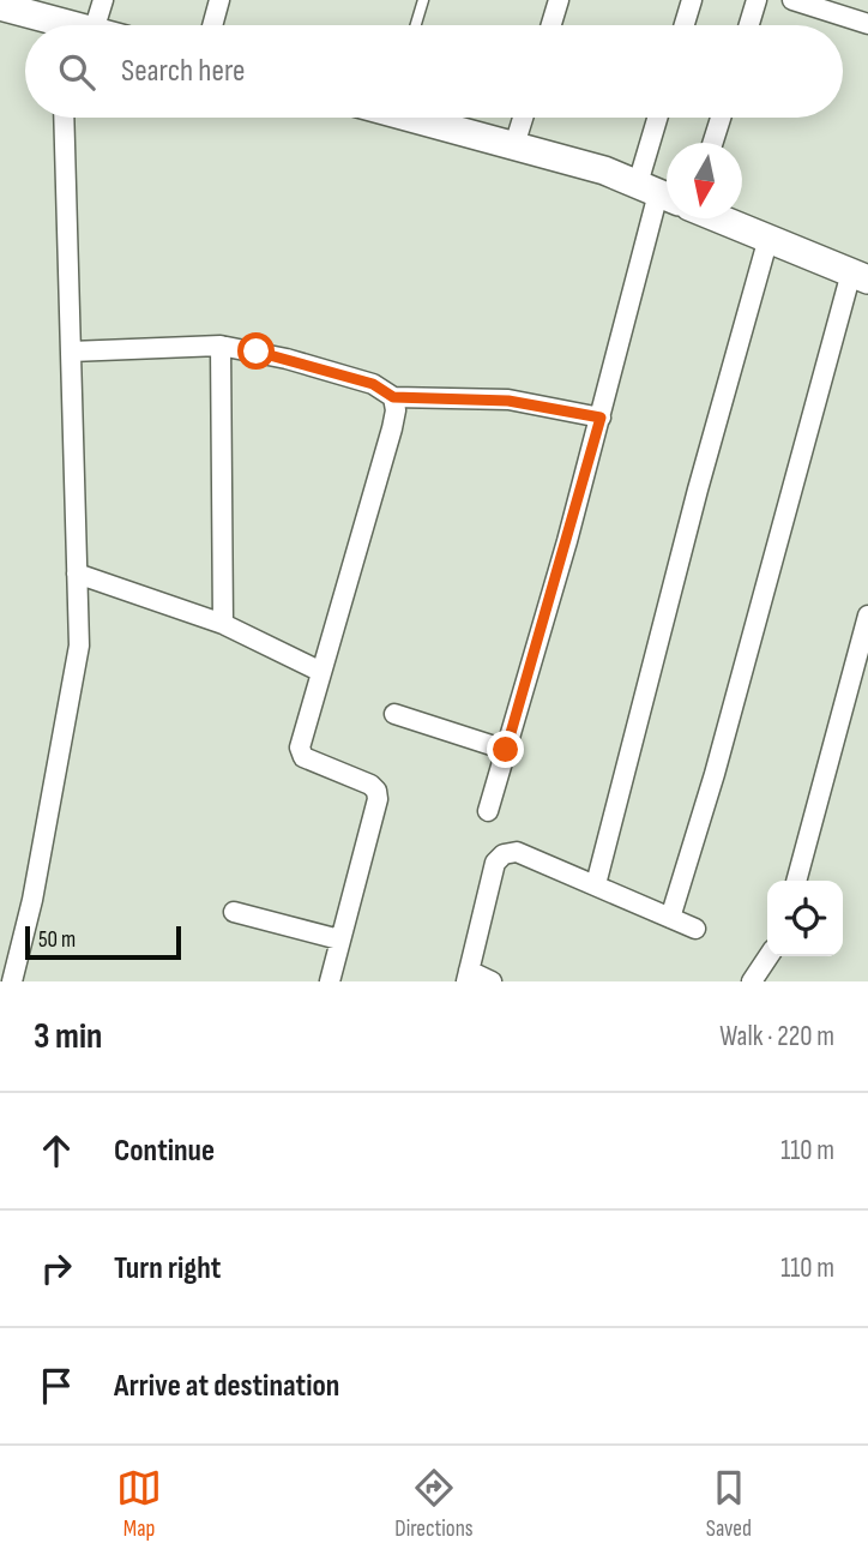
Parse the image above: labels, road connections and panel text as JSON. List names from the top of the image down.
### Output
{
  "scale_bar": "50 m",
  "north": "bottom",
  "page": {
    "search": "Search here",
    "scale": "50 m",
    "heading": ["3 min", "Walk · 220 m"],
    "list": [
      ["Continue", "110 m"],
      ["Turn right", "110 m"],
      "Arrive at destination"
    ],
    "nav": ["Map", "Directions", "Saved"]
  }
}
